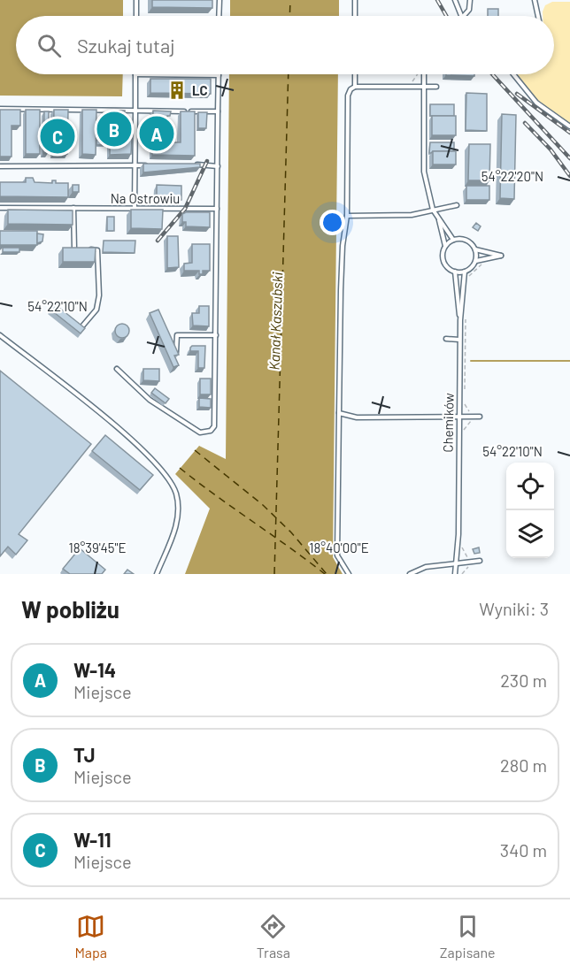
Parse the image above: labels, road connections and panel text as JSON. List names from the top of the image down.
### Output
{
  "streets": {
    "lane": ["Na Ostrowiu", "Chemików"]
  },
  "water": ["Kanał Kaszubski"],
  "places": {
    "building": ["LC"]
  },
  "page": {
    "search": "Szukaj tutaj",
    "pins": ["B", "A", "C"],
    "heading": ["W pobliżu", "Wyniki: 3"],
    "list": [
      {
        "mark": "A",
        "name": "W-14",
        "note": "Miejsce",
        "value": "230 m"
      },
      {
        "mark": "B",
        "name": "TJ",
        "note": "Miejsce",
        "value": "280 m"
      },
      {
        "mark": "C",
        "name": "W-11",
        "note": "Miejsce",
        "value": "340 m"
      }
    ],
    "nav": ["Mapa", "Trasa", "Zapisane"]
  },
  "coordinates": [
    "54°22'20\"N",
    "54°22'10\"N",
    "18°39'45\"E",
    "18°40'00\"E"
  ]
}
